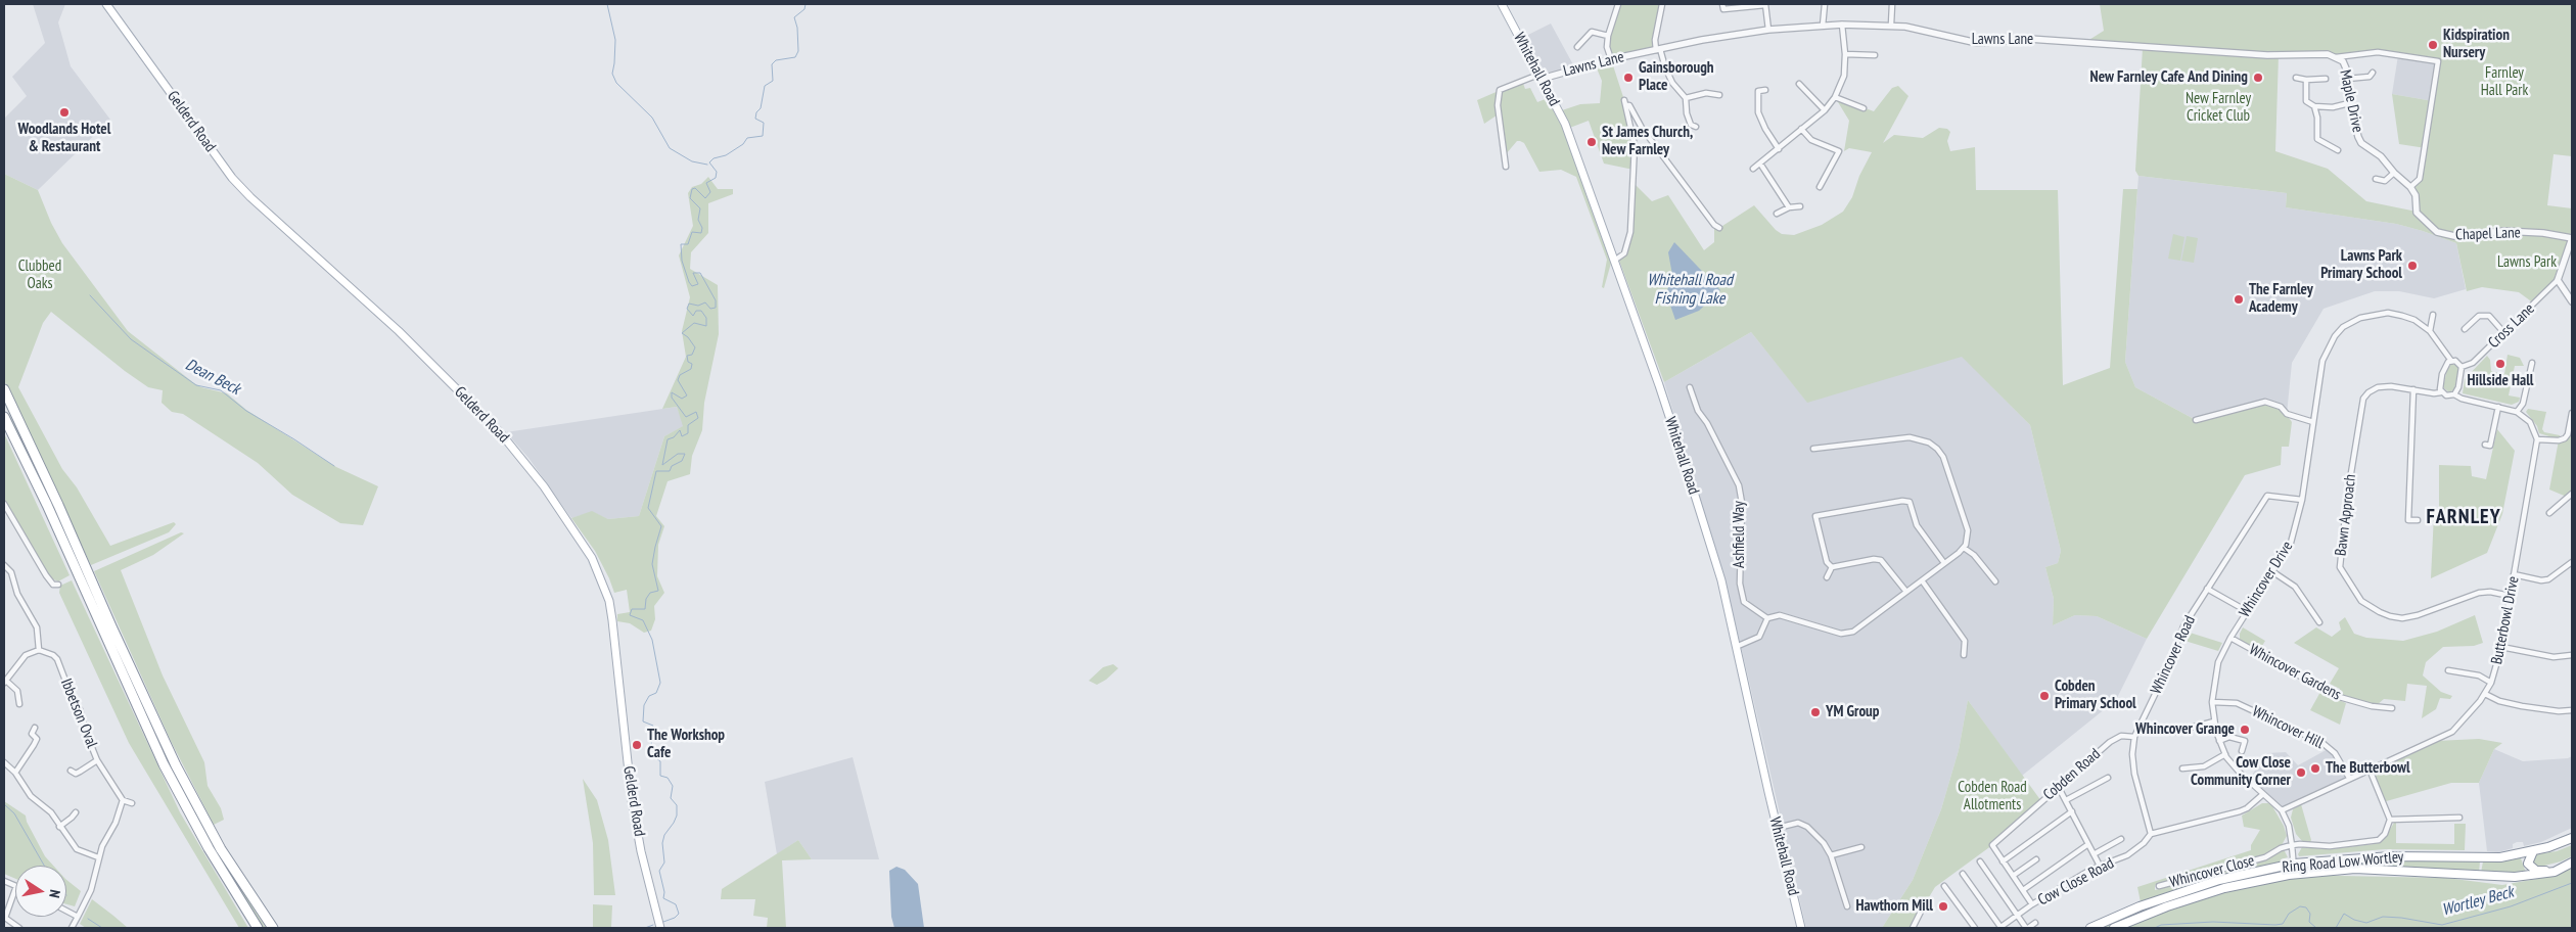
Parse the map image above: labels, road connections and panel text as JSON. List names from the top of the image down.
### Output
{
  "streets": {
    "highway": ["Ring Road Low Wortley"],
    "main road": ["Whitehall Road", "Gelderd Road"],
    "street": [
      "Lawns Lane",
      "Maple Drive",
      "Chapel Lane",
      "Cross Lane",
      "Bawn Approach",
      "Ashfield Way",
      "Whincover Drive",
      "Butterbowl Drive",
      "Whincover Road",
      "Whincover Gardens",
      "Ibbetson Oval",
      "Whincover Hill",
      "Cobden Road",
      "Whincover Close",
      "Cow Close Road"
    ]
  },
  "crossings": [
    ["Lawns Lane", "Whitehall Road"],
    ["Lawns Lane", "Maple Drive"],
    ["Lawns Lane", "Chapel Lane"],
    ["Maple Drive", "Chapel Lane"],
    ["Bawn Approach", "Butterbowl Drive"],
    ["Whincover Drive", "Butterbowl Drive"],
    ["Whincover Drive", "Whincover Road"],
    ["Whincover Drive", "Whincover Gardens"],
    ["Whincover Drive", "Whincover Hill"],
    ["Whincover Drive", "Ring Road Low Wortley"],
    ["Whincover Drive", "Whincover Close"],
    ["Butterbowl Drive", "Whincover Hill"],
    ["Whincover Road", "Cobden Road"],
    ["Whincover Road", "Cow Close Road"]
  ],
  "districts": ["FARNLEY"],
  "water": ["Whitehall Road Fishing Lake", "Dean Beck", "Wortley Beck"],
  "parks": [
    "Farnley Hall Park",
    "New Farnley Cricket Club",
    "Lawns Park",
    "Clubbed Oaks",
    "Cobden Road Allotments"
  ],
  "places": [
    "Kidspiration Nursery",
    "Gainsborough Place",
    "New Farnley Cafe And Dining",
    "Woodlands Hotel & Restaurant",
    "St James Church, New Farnley",
    "Lawns Park Primary School",
    "The Farnley Academy",
    "Hillside Hall",
    "Cobden Primary School",
    "YM Group",
    "Whincover Grange",
    "The Workshop Cafe",
    "The Butterbowl",
    "Cow Close Community Corner",
    "Hawthorn Mill"
  ],
  "north": "right"
}
